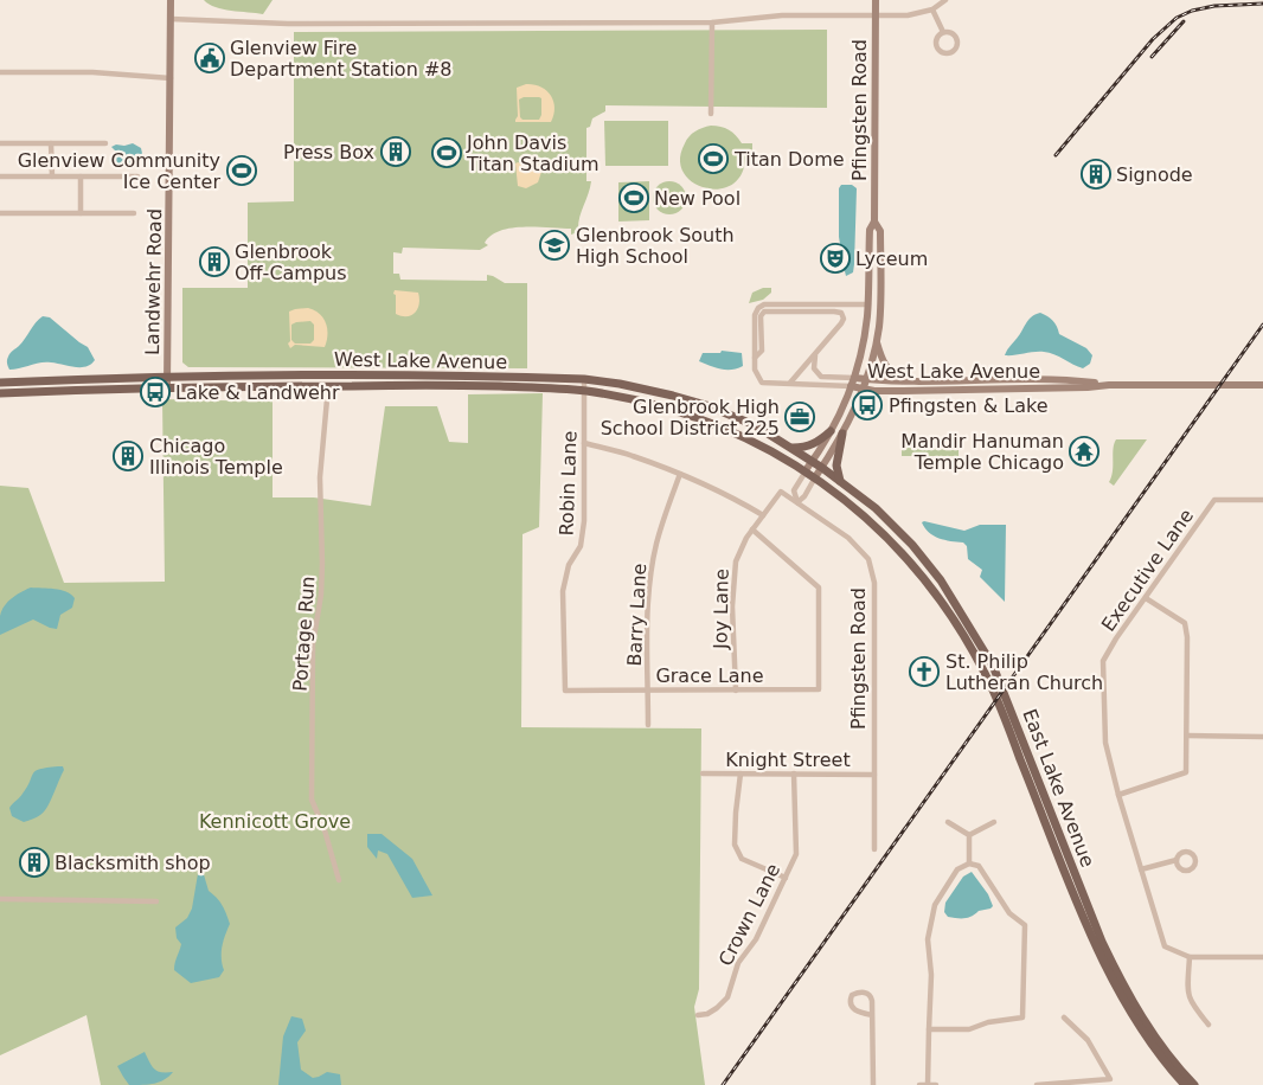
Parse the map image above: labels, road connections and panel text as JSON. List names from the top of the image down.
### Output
{
  "streets": {
    "main road": [
      "Pfingsten Road",
      "Landwehr Road",
      "West Lake Avenue",
      "East Lake Avenue"
    ],
    "street": [
      "Robin Lane",
      "Executive Lane",
      "Joy Lane",
      "Barry Lane",
      "Portage Run",
      "Grace Lane",
      "Knight Street",
      "Crown Lane"
    ]
  },
  "crossings": [
    ["Pfingsten Road", "West Lake Avenue"],
    ["Pfingsten Road", "Joy Lane"],
    ["Pfingsten Road", "Knight Street"],
    ["Pfingsten Road", "East Lake Avenue"],
    ["Landwehr Road", "West Lake Avenue"],
    ["West Lake Avenue", "Robin Lane"],
    ["West Lake Avenue", "Portage Run"],
    ["West Lake Avenue", "East Lake Avenue"],
    ["Robin Lane", "Grace Lane"],
    ["Joy Lane", "Grace Lane"],
    ["Barry Lane", "Grace Lane"],
    ["Knight Street", "Crown Lane"]
  ],
  "parks": ["Kennicott Grove"],
  "places": {
    "public building": ["Glenview Fire Department Station #8"],
    "building": [
      "Press Box",
      "Signode",
      "Glenbrook Off-Campus",
      "Chicago Illinois Temple",
      "Blacksmith shop"
    ],
    "sports": [
      "John Davis Titan Stadium",
      "Titan Dome",
      "Glenview Community Ice Center",
      "New Pool"
    ],
    "school or university": ["Glenbrook South High School"],
    "theatre": ["Lyceum"],
    "bus stop": ["Lake & Landwehr", "Pfingsten & Lake"],
    "office": ["Glenbrook High School District 225"],
    "temple": ["Mandir Hanuman Temple Chicago"],
    "church": ["St. Philip Lutheran Church"]
  }
}
